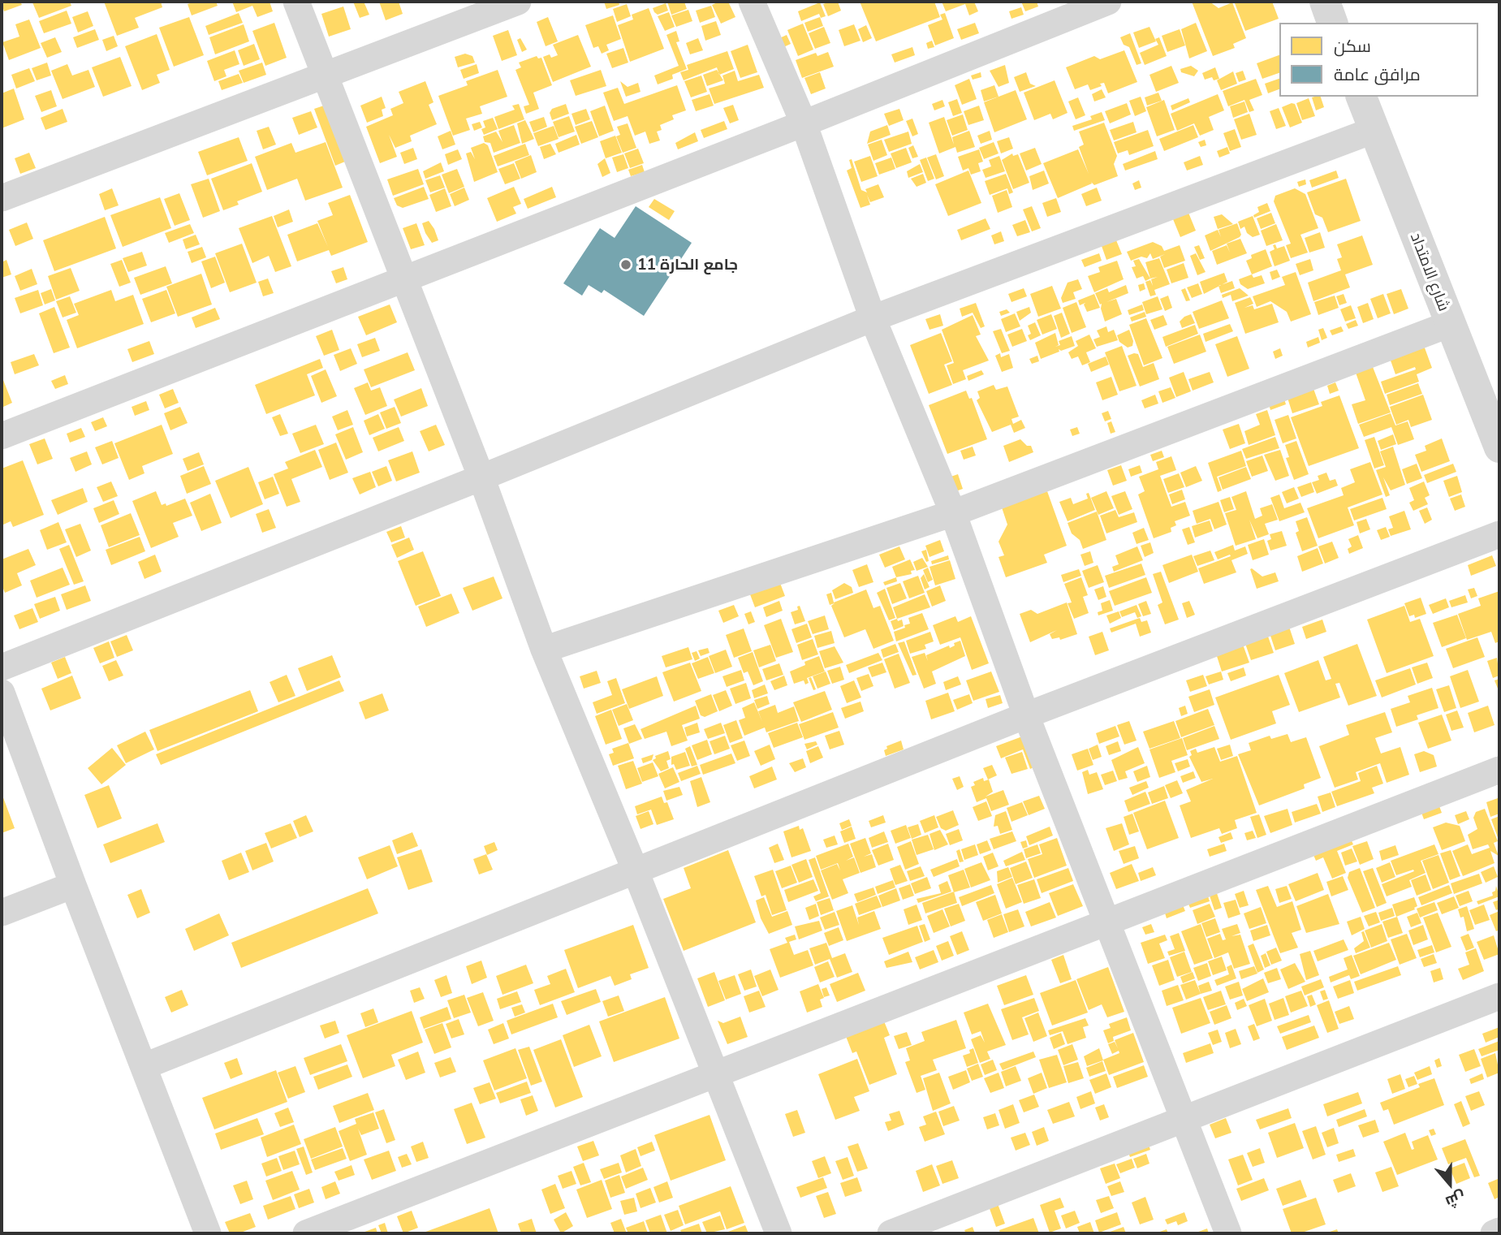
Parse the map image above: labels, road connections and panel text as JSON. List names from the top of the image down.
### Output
{
  "streets": {
    "street": ["شارع الامتداد"]
  },
  "places": ["جامع الحارة 11"],
  "legend": ["سكن", "مرافق عامة"],
  "north": "bottom"
}
